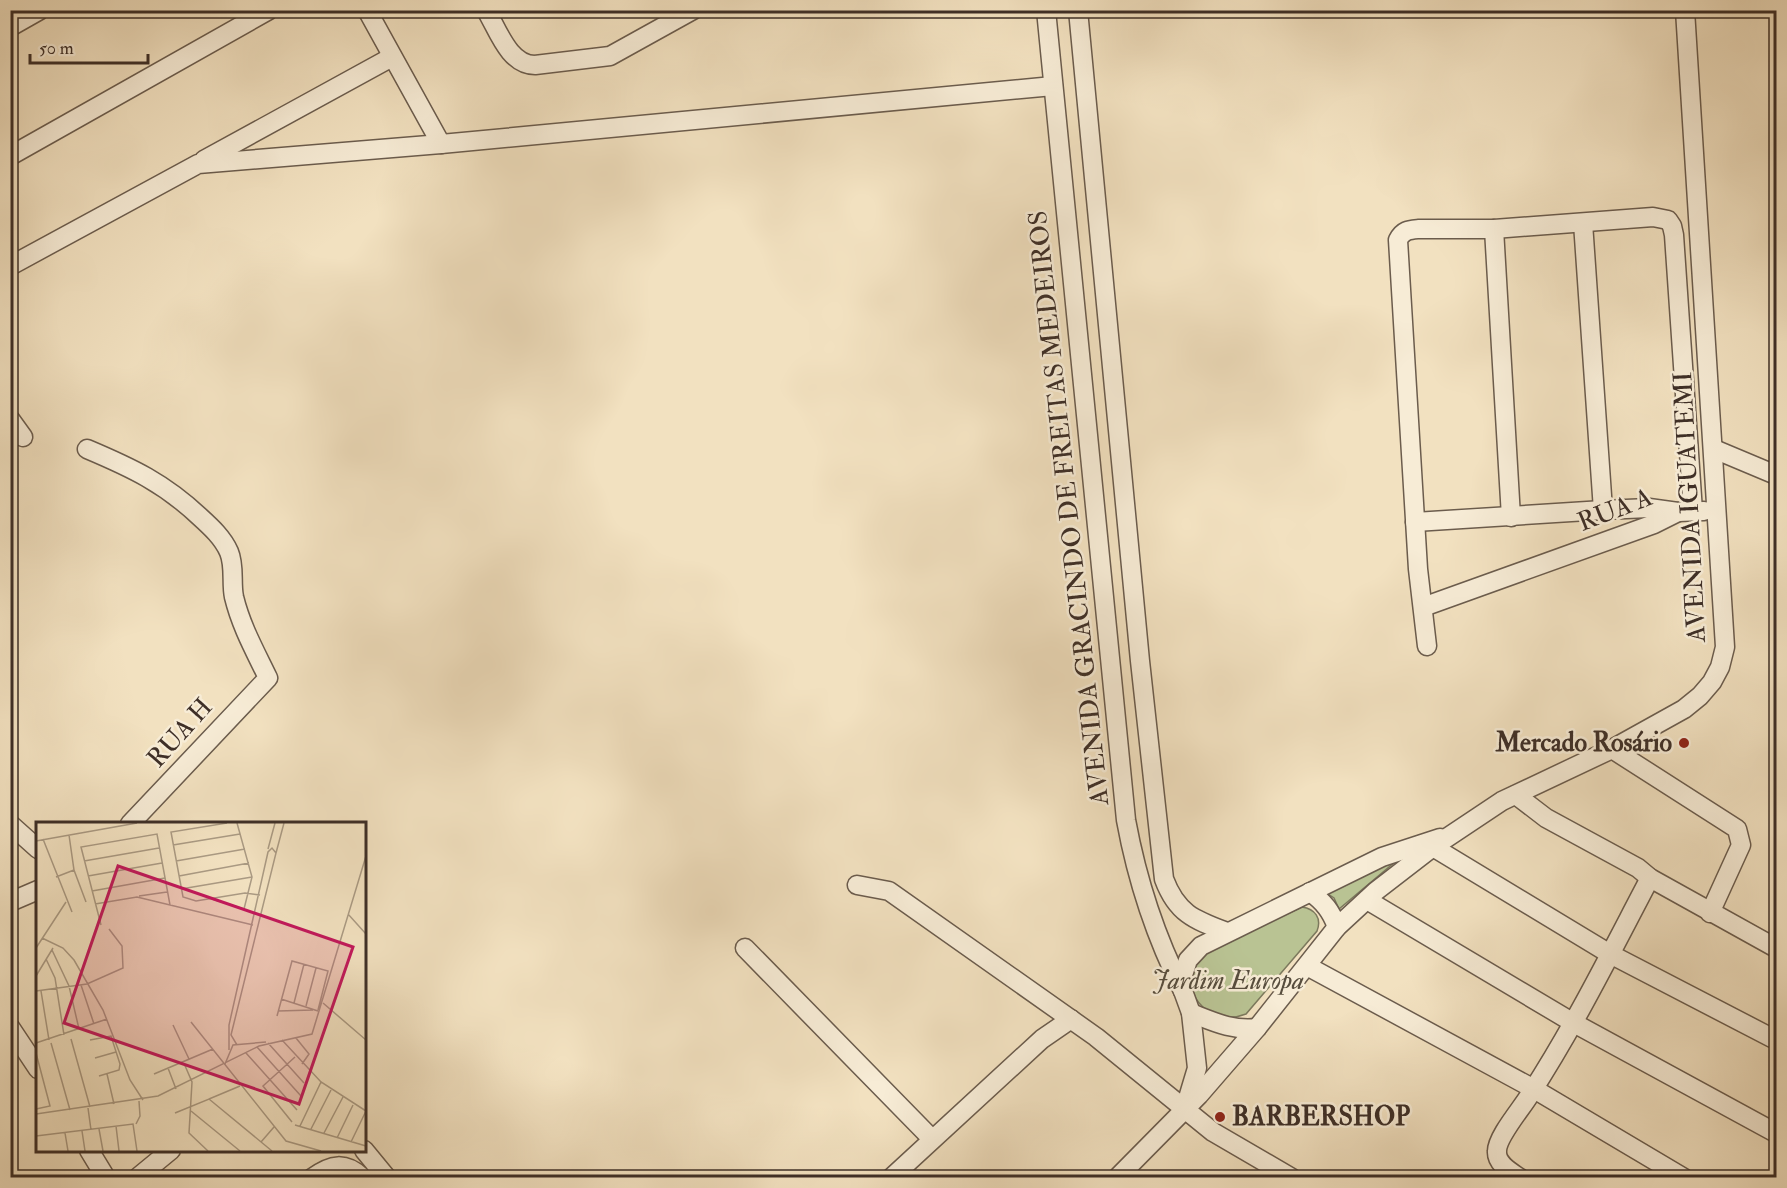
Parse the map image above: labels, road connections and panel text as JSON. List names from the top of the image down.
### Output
{
  "streets": {
    "street": [
      "AVENIDA IGUATEMI",
      "AVENIDA GRACINDO DE FREITAS MEDEIROS",
      "RUA A",
      "RUA H"
    ]
  },
  "crossings": [
    ["AVENIDA IGUATEMI", "AVENIDA GRACINDO DE FREITAS MEDEIROS"]
  ],
  "parks": ["Jardim Europa"],
  "places": ["Mercado Rosário", "BARBERSHOP"],
  "scale_bar": "50 m"
}
